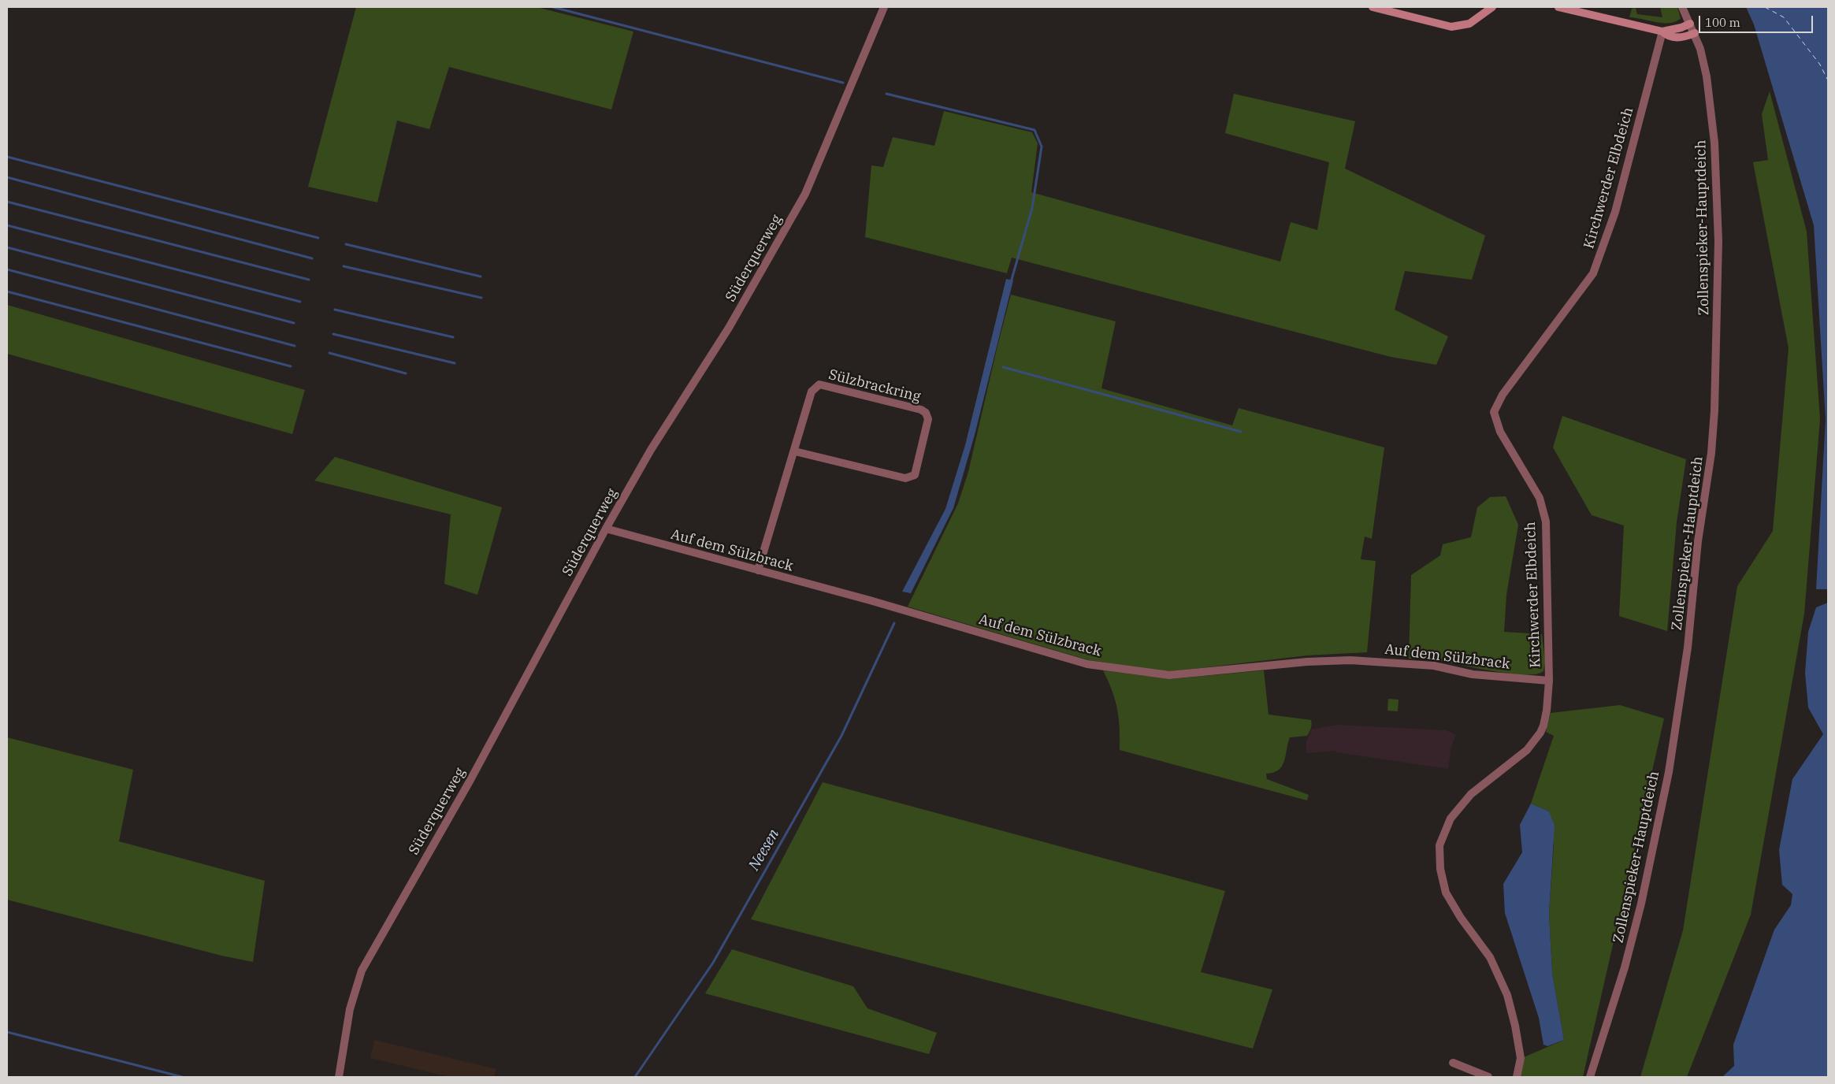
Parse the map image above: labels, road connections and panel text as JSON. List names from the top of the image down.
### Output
{
  "streets": {
    "street": [
      "Kirchwerder Elbdeich",
      "Zollenspieker-Hauptdeich",
      "Süderquerweg",
      "Sülzbrackring",
      "Auf dem Sülzbrack"
    ]
  },
  "crossings": [
    ["Kirchwerder Elbdeich", "Auf dem Sülzbrack"],
    ["Süderquerweg", "Auf dem Sülzbrack"],
    ["Sülzbrackring", "Auf dem Sülzbrack"]
  ],
  "water": ["Neesen"],
  "scale_bar": "100 m"
}
